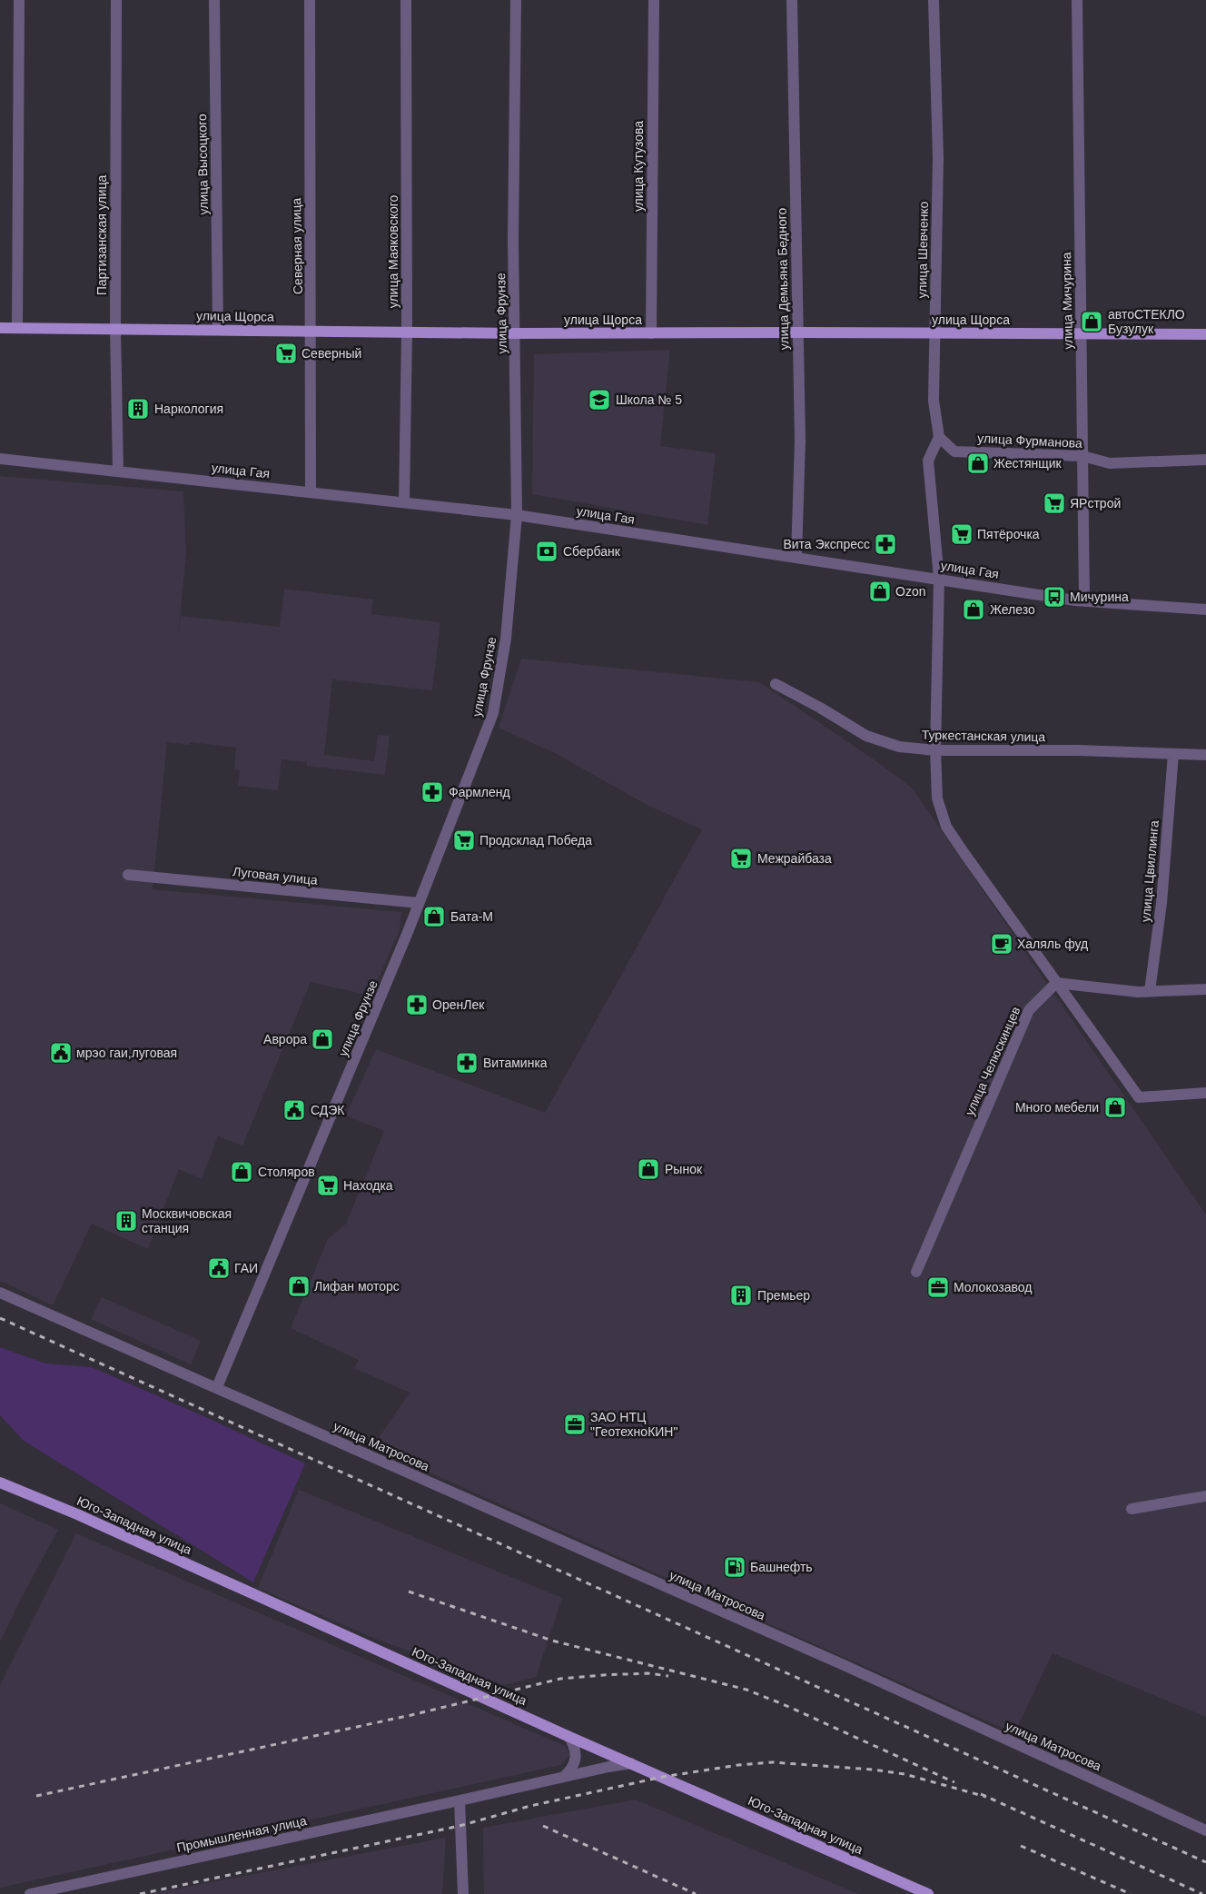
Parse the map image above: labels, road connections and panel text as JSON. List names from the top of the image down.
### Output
{
  "streets": {
    "main road": ["улица Щорса", "Юго-Западная улица"],
    "street": [
      "улица Высоцкого",
      "улица Кутузова",
      "Партизанская улица",
      "Северная улица",
      "улица Шевченко",
      "улица Маяковского",
      "улица Демьяна Бедного",
      "улица Мичурина",
      "улица Фрунзе",
      "улица Фурманова",
      "улица Гая",
      "Туркестанская улица",
      "улица Цвиллинга",
      "Луговая улица",
      "улица Челюскинцев",
      "улица Матросова",
      "Промышленная улица"
    ]
  },
  "crossings": [
    ["улица Высоцкого", "улица Щорса"],
    ["улица Кутузова", "улица Щорса"],
    ["Партизанская улица", "улица Щорса"],
    ["Партизанская улица", "улица Гая"],
    ["Северная улица", "улица Щорса"],
    ["Северная улица", "улица Гая"],
    ["улица Шевченко", "улица Щорса"],
    ["улица Шевченко", "улица Фурманова"],
    ["улица Маяковского", "улица Щорса"],
    ["улица Маяковского", "улица Гая"],
    ["улица Демьяна Бедного", "улица Щорса"],
    ["улица Демьяна Бедного", "улица Гая"],
    ["улица Мичурина", "улица Щорса"],
    ["улица Мичурина", "улица Фурманова"],
    ["улица Мичурина", "улица Гая"],
    ["улица Фрунзе", "улица Щорса"],
    ["улица Фрунзе", "улица Гая"],
    ["улица Фрунзе", "Луговая улица"],
    ["улица Фрунзе", "улица Матросова"],
    ["Туркестанская улица", "улица Цвиллинга"],
    ["Юго-Западная улица", "Промышленная улица"]
  ],
  "places": {
    "shop": [
      "автоСТЕКЛО Бузулук",
      "Жестянщик",
      "Ozon",
      "Железо",
      "Бата-М",
      "Аврора",
      "Много мебели",
      "Рынок",
      "Столяров",
      "Лифан моторс"
    ],
    "supermarket": [
      "Северный",
      "ЯРстрой",
      "Пятёрочка",
      "Продсклад Победа",
      "Межрайбаза",
      "Находка"
    ],
    "school or university": ["Школа № 5"],
    "building": ["Наркология", "Москвичовская станция", "Премьер"],
    "pharmacy": [
      "Вита Экспресс",
      "Фармленд",
      "ОренЛек",
      "Витаминка"
    ],
    "bank": ["Сбербанк"],
    "bus stop": ["Мичурина"],
    "cafe": ["Халяль фуд"],
    "public building": ["мрэо гаи,луговая", "СДЭК", "ГАИ"],
    "office": ["Молокозавод", "ЗАО НТЦ \"ГеотехноКИН\""],
    "fuel station": ["Башнефть"]
  }
}
